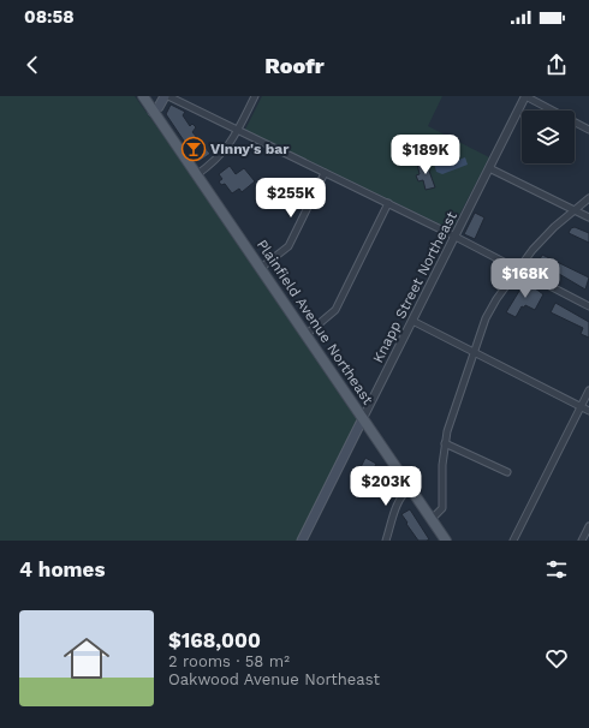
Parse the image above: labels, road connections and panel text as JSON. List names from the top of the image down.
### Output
{
  "streets": {
    "main road": ["Knapp Street Northeast", "Plainfield Avenue Northeast"]
  },
  "crossings": [
    ["Knapp Street Northeast", "Plainfield Avenue Northeast"]
  ],
  "places": {
    "bar": ["Vinny's bar"]
  },
  "page": {
    "status": "08:58",
    "header": "Roofr",
    "price": [
      "$189K",
      "$255K",
      "$168K",
      "$203K"
    ],
    "heading": "4 homes",
    "list": [
      {
        "name": "$168,000",
        "note": "2 rooms · 58 m² · Oakwood Avenue Northeast"
      }
    ]
  }
}
